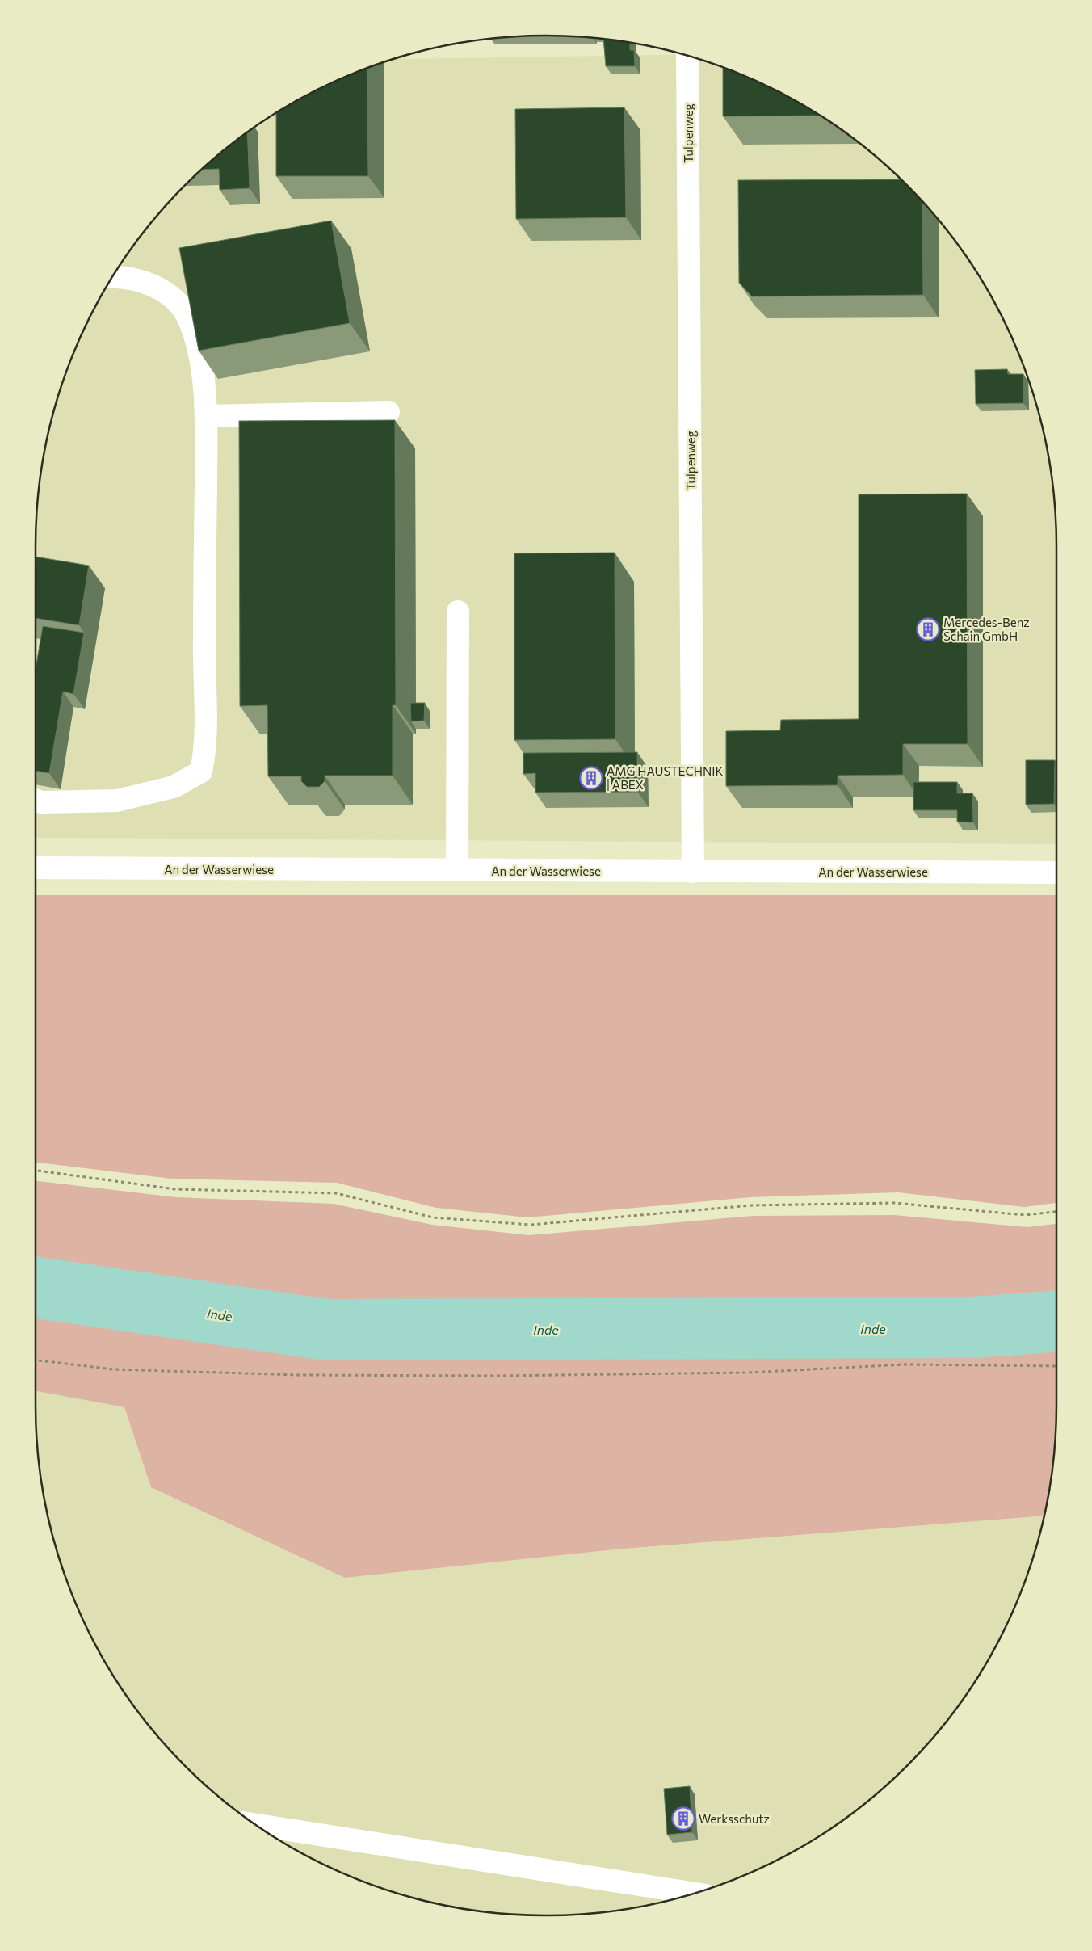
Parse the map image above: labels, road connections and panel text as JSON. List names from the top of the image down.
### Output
{
  "streets": {
    "street": ["Tulpenweg", "An der Wasserwiese"]
  },
  "crossings": [
    ["Tulpenweg", "An der Wasserwiese"]
  ],
  "water": ["Inde"],
  "places": {
    "building": ["Mercedes-Benz Schain GmbH", "AMG HAUSTECHNIK | ABEX", "Werksschutz"]
  }
}
